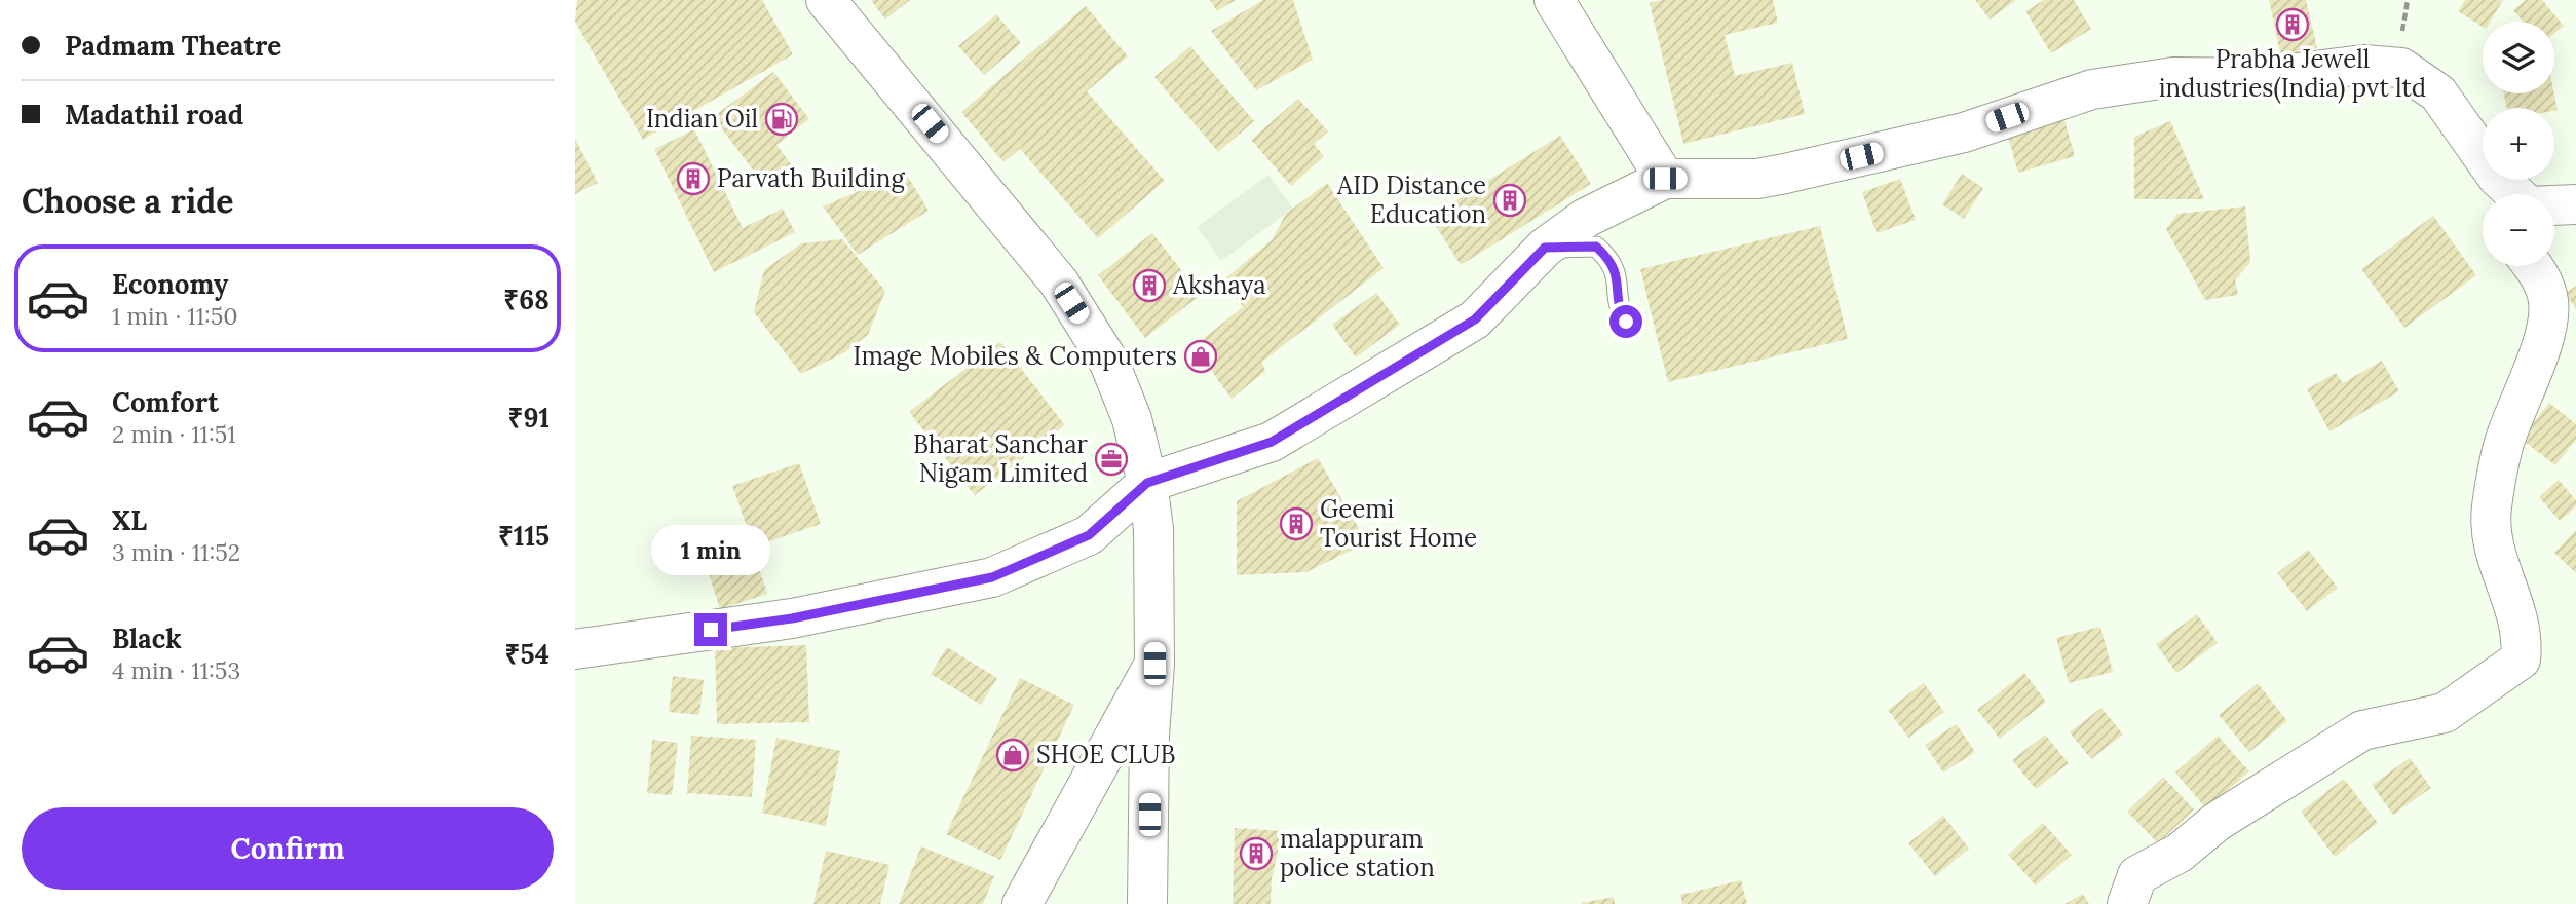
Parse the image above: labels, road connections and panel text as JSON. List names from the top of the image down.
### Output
{
  "places": {
    "building": [
      "Prabha Jewell industries(India) pvt ltd",
      "Parvath Building",
      "AID Distance Education",
      "Akshaya",
      "Geemi Tourist Home",
      "malappuram police station"
    ],
    "fuel station": ["Indian Oil"],
    "shop": ["Image Mobiles & Computers", "SHOE CLUB"],
    "office": ["Bharat Sanchar Nigam Limited"]
  },
  "page": {
    "banner": ["Padmam Theatre", "Madathil road"],
    "map_buttons": ["+", "−"],
    "heading": "Choose a ride",
    "list": [
      {
        "name": "Economy",
        "note": "1 min · 11:50",
        "value": "₹68"
      },
      {
        "name": "Comfort",
        "note": "2 min · 11:51",
        "value": "₹91"
      },
      {
        "name": "XL",
        "note": "3 min · 11:52",
        "value": "₹115"
      },
      {
        "name": "Black",
        "note": "4 min · 11:53",
        "value": "₹54"
      }
    ],
    "bubble": "1 min",
    "buttons": "Confirm"
  }
}
